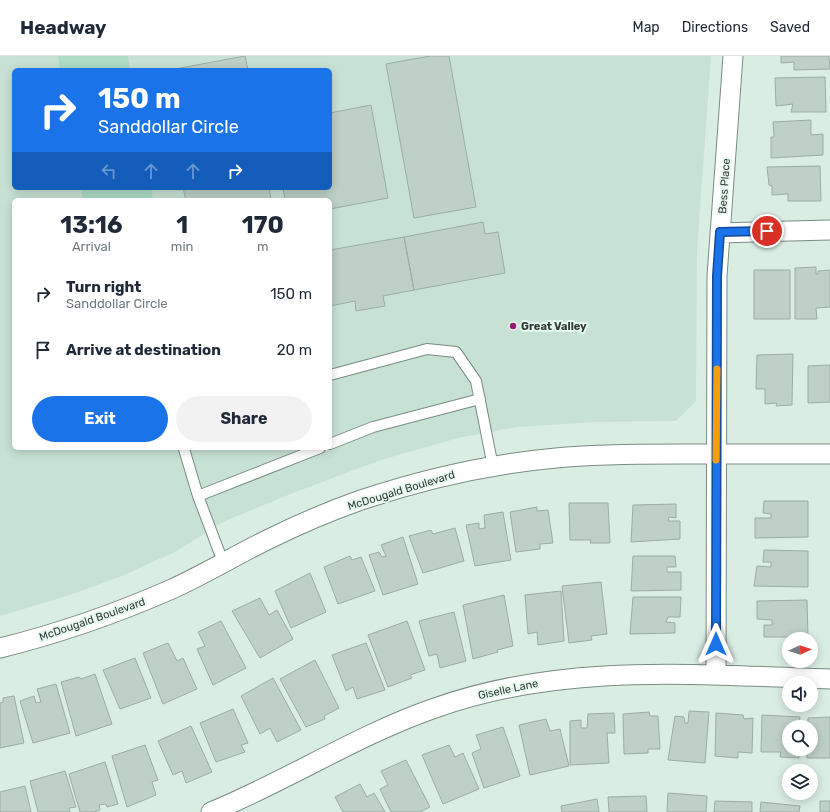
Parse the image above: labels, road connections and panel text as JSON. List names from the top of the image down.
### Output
{
  "streets": {
    "street": ["Bess Place", "McDougald Boulevard", "Giselle Lane"]
  },
  "crossings": [
    ["Bess Place", "McDougald Boulevard"],
    ["Bess Place", "Giselle Lane"]
  ],
  "places": ["Great Valley"],
  "north": "right",
  "page": {
    "header": "Headway",
    "nav": ["Map", "Directions", "Saved"],
    "turn": ["150 m", "Sanddollar Circle"],
    "eta": [
      "13:16",
      "Arrival",
      "1",
      "min",
      "170",
      "m"
    ],
    "list": [
      {
        "name": "Turn right",
        "note": "Sanddollar Circle",
        "value": "150 m"
      },
      {
        "name": "Arrive at destination",
        "value": "20 m"
      }
    ],
    "buttons": ["Exit", "Share"]
  }
}
